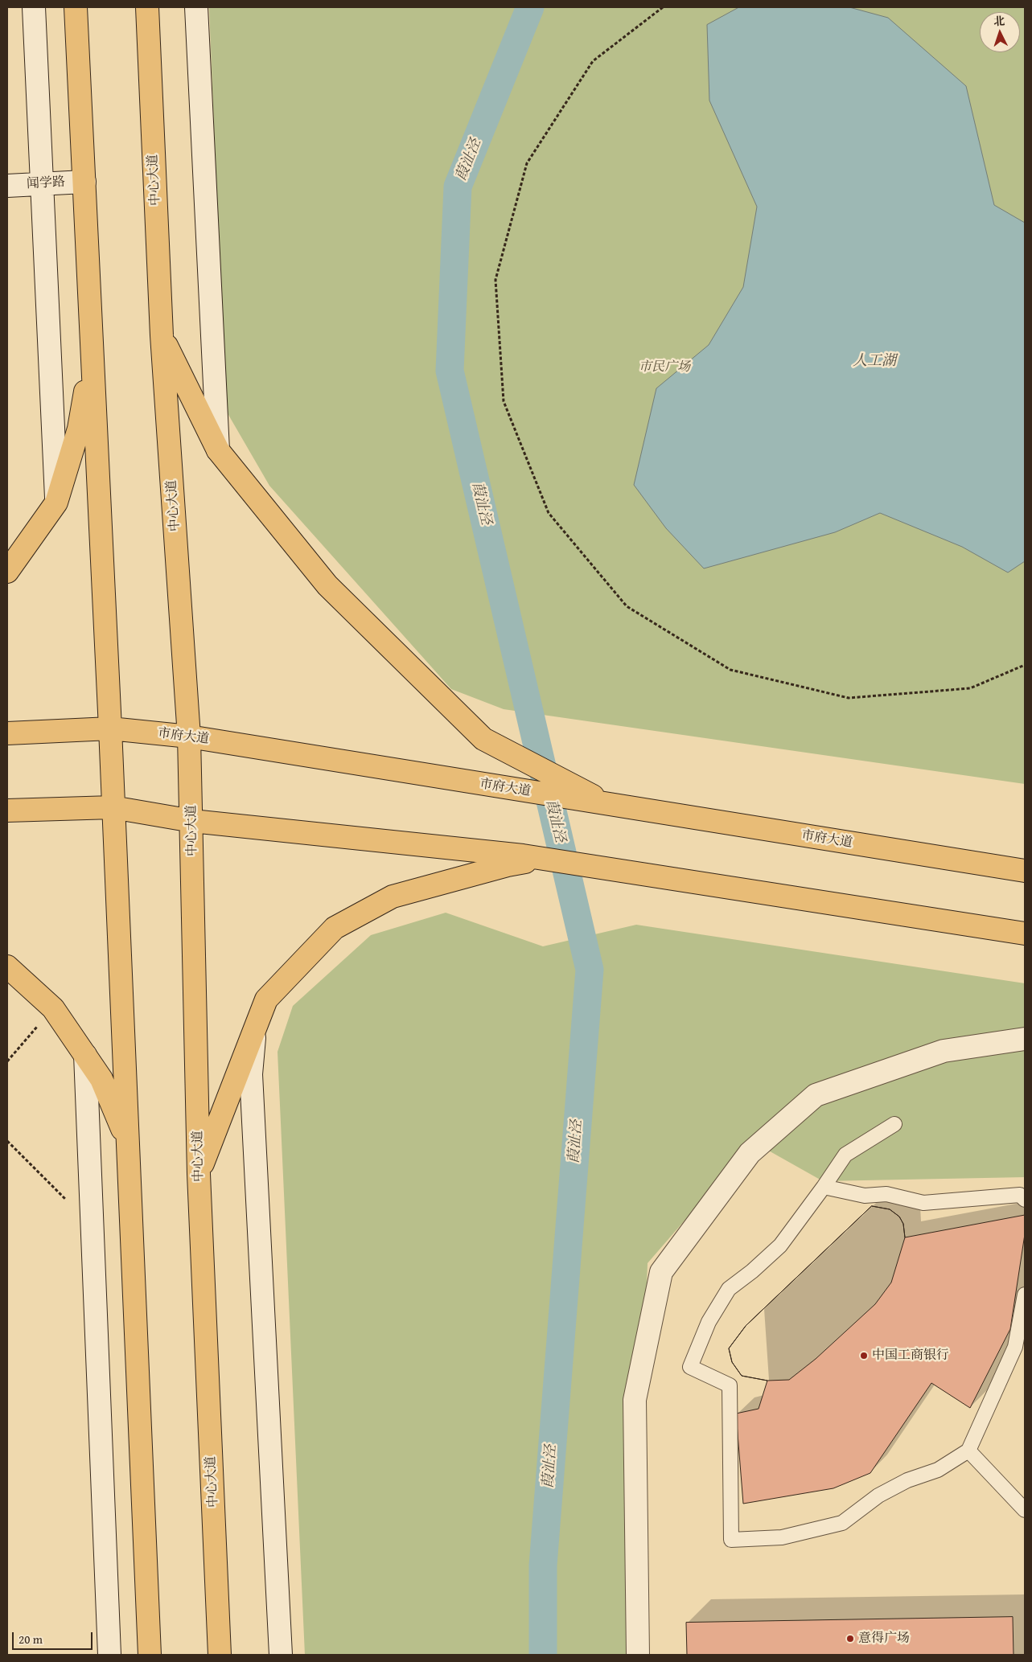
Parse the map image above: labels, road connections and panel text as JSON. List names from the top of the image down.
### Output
{
  "streets": {
    "main road": ["中心大道", "闻学路", "市府大道"]
  },
  "crossings": [
    ["中心大道", "市府大道"]
  ],
  "water": ["葭沚泾", "人工湖"],
  "parks": ["市民广场"],
  "places": ["中国工商银行", "意得广场"],
  "scale_bar": "20 m",
  "north": "top"
}
